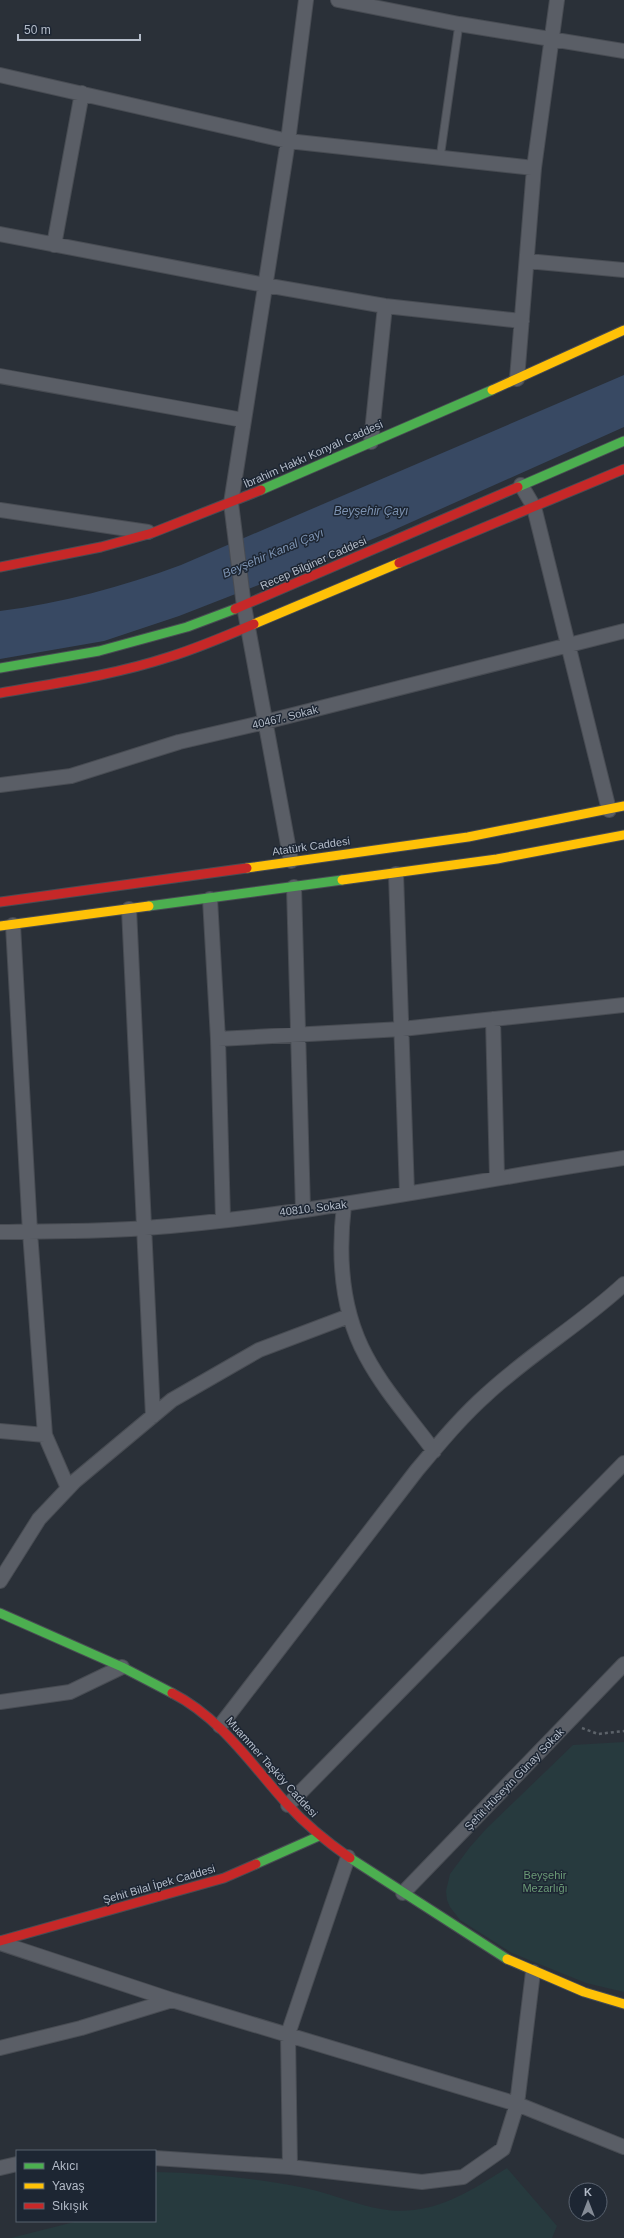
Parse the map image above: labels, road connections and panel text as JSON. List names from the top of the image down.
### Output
{
  "streets": {
    "street": [
      "İbrahim Hakkı Konyalı Caddesi",
      "Recep Bilginer Caddesi",
      "40467. Sokak",
      "Atatürk Caddesi",
      "40810. Sokak",
      "Muammer Taşköy Caddesi",
      "Şehit Hüseyin Günay Sokak",
      "Şehit Bilal İpek Caddesi"
    ]
  },
  "crossings": [
    ["Muammer Taşköy Caddesi", "Şehit Hüseyin Günay Sokak"],
    ["Muammer Taşköy Caddesi", "Şehit Bilal İpek Caddesi"]
  ],
  "water": ["Beyşehir Çayı", "Beyşehir Kanal Çayı"],
  "parks": ["Beyşehir Mezarlığı"],
  "legend": ["Akıcı", "Yavaş", "Sıkışık"],
  "scale_bar": "50 m",
  "north": "top"
}
